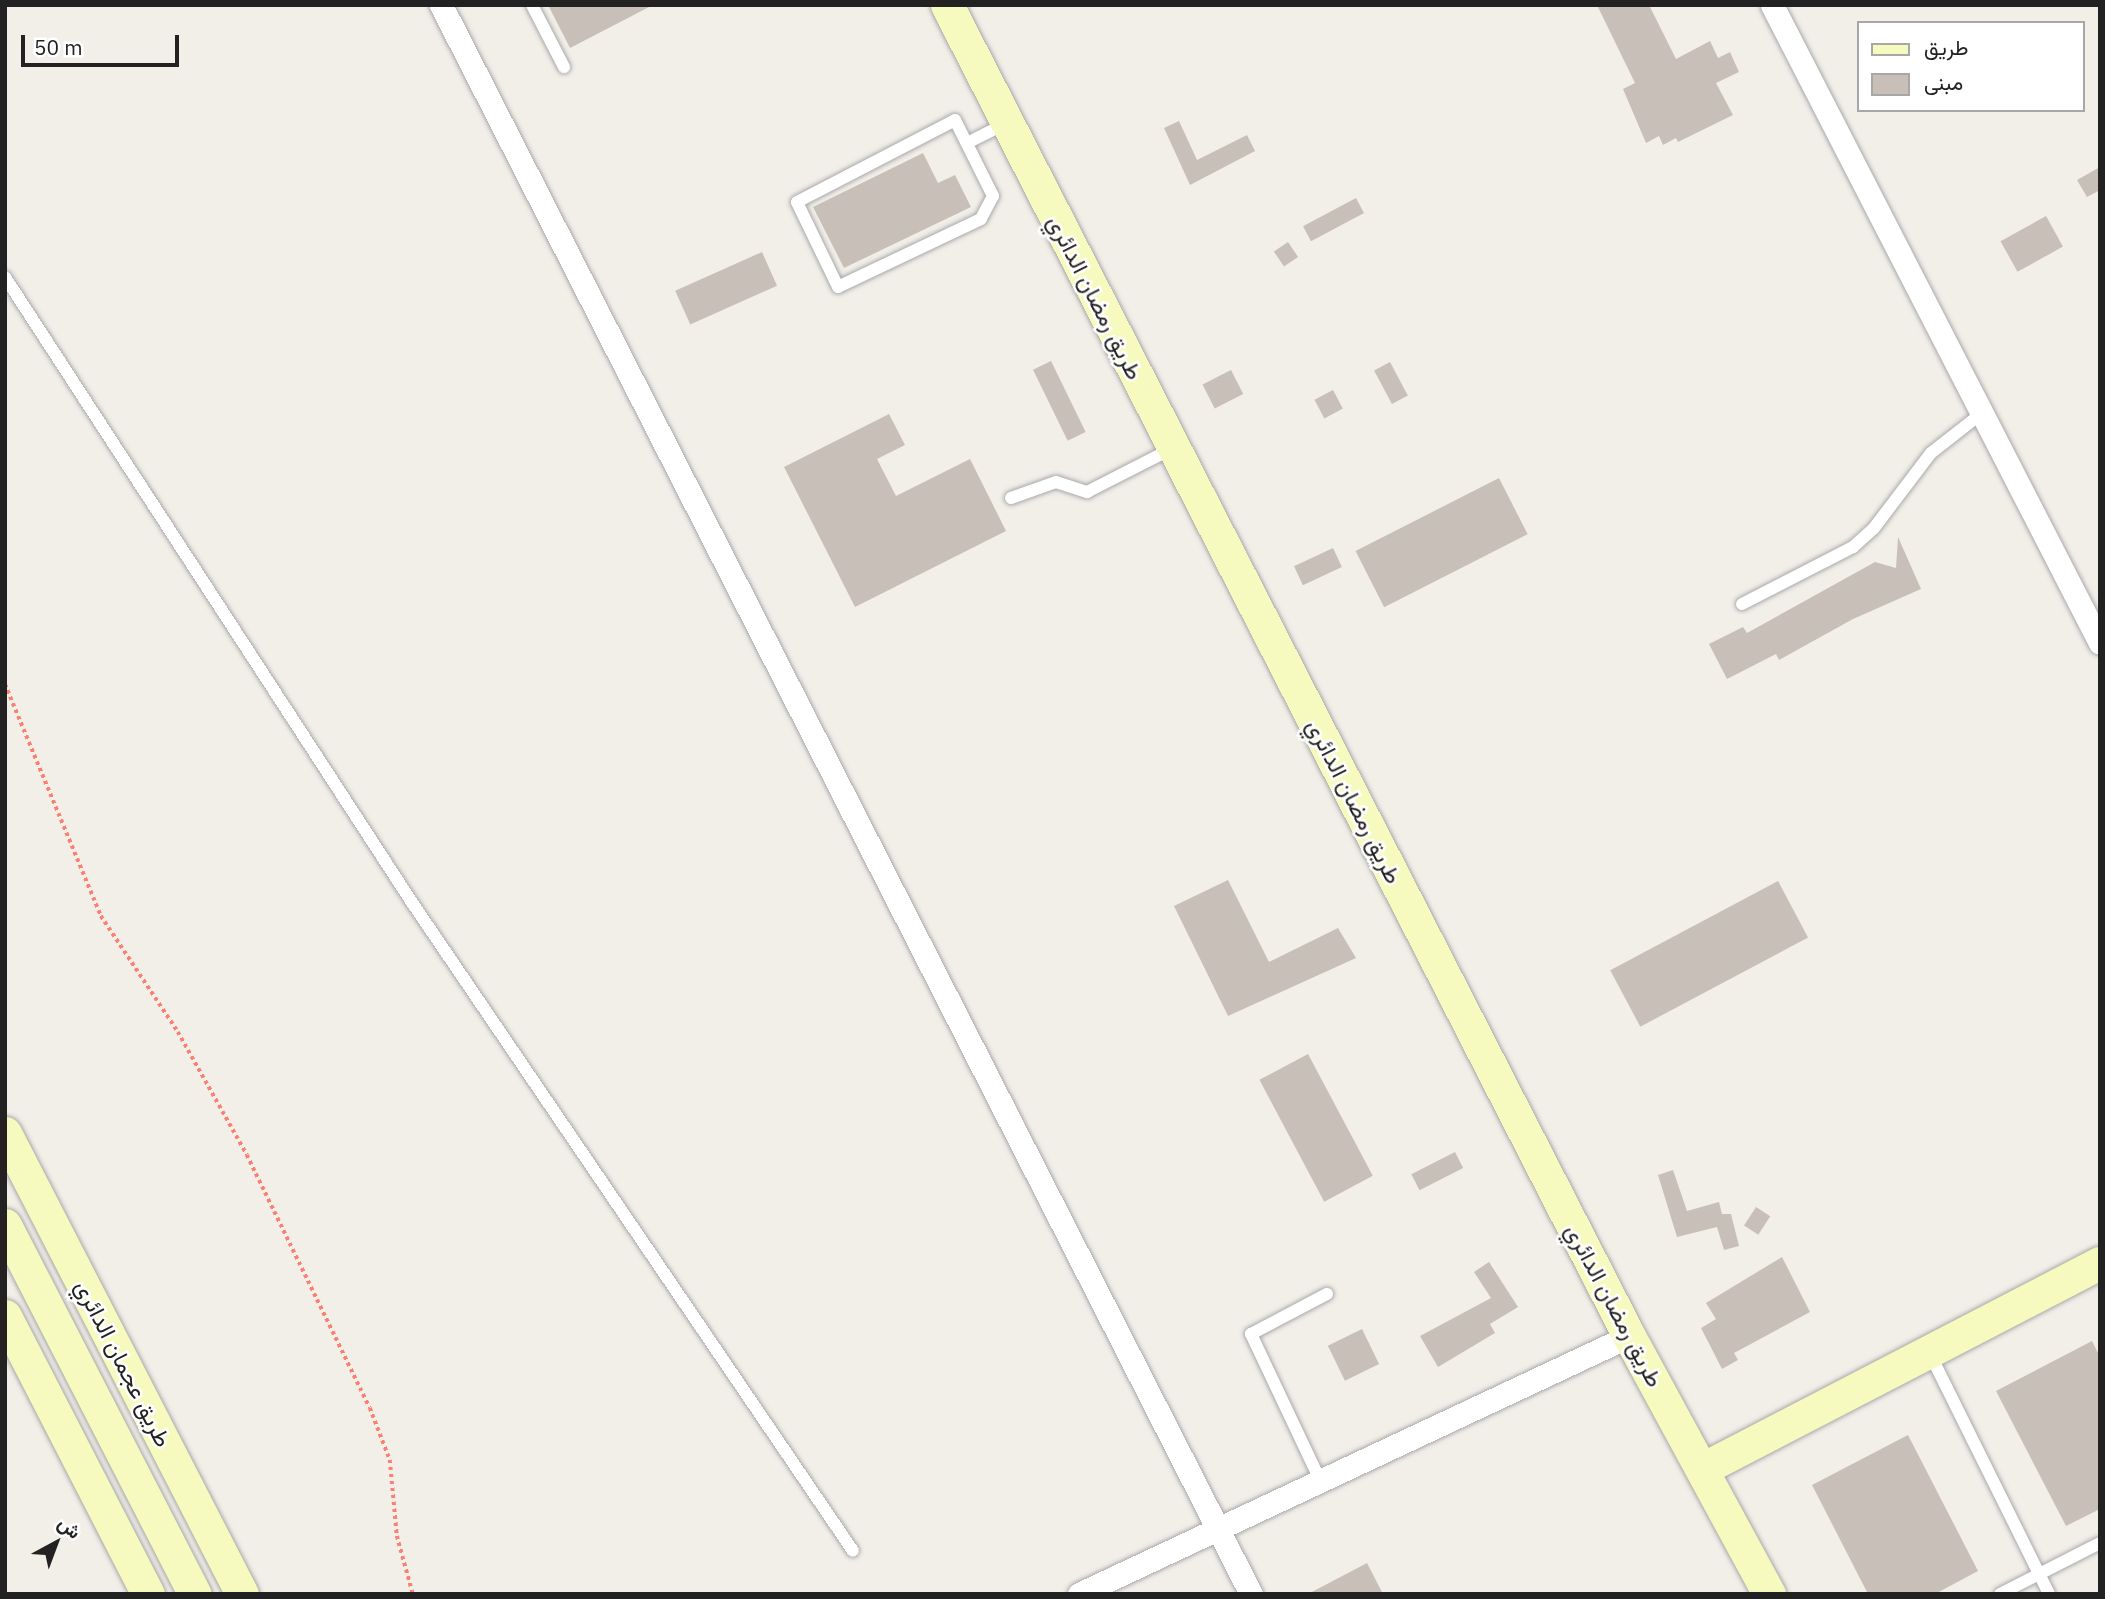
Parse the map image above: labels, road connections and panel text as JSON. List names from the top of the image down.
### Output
{
  "streets": {
    "street": ["طريق رمضان الدائري", "طريق عجمان الدائري"]
  },
  "legend": ["طريق", "مبنى"],
  "scale_bar": "50 m",
  "north": "top right"
}
